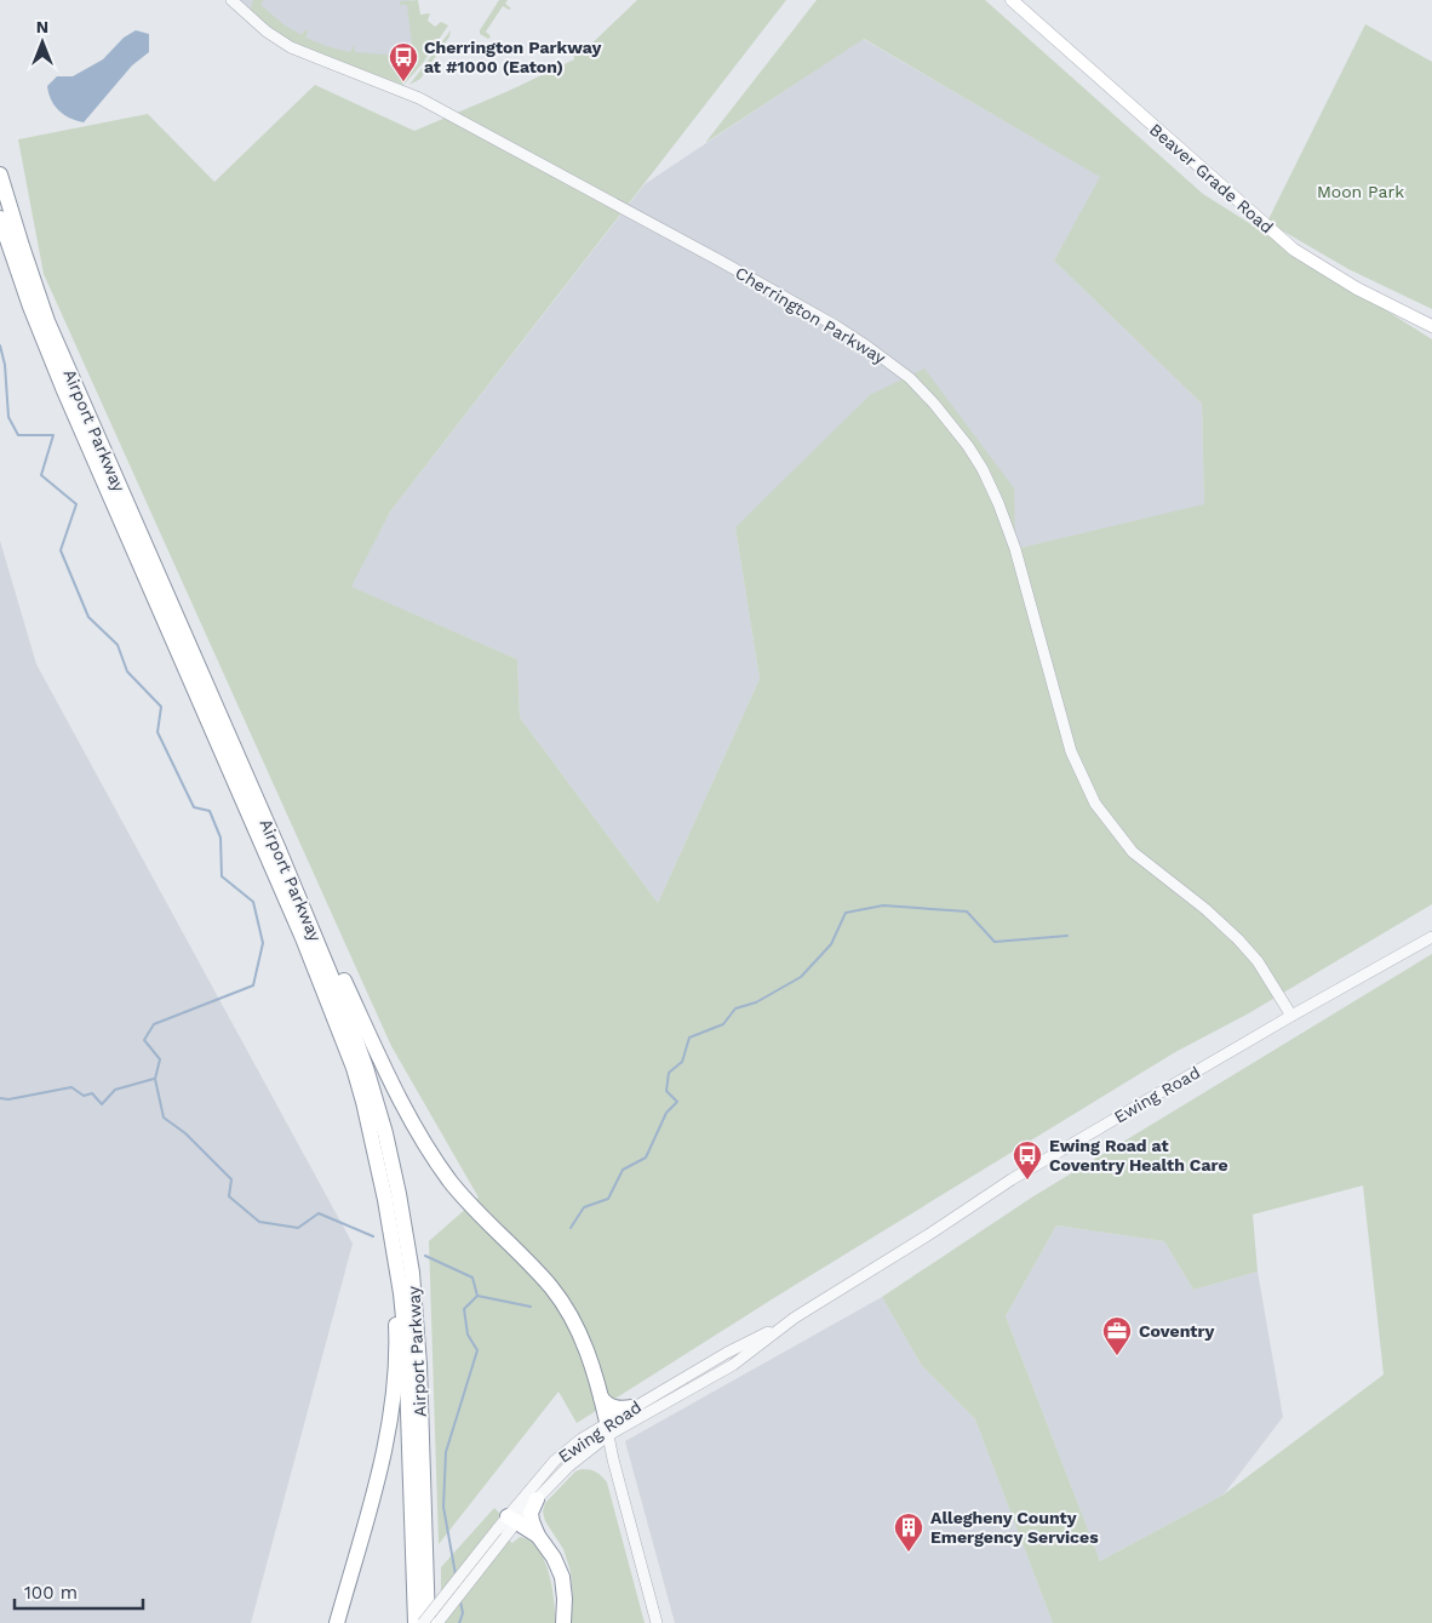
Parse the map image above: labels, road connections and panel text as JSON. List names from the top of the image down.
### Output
{
  "streets": {
    "highway": ["Airport Parkway"],
    "main road": ["Beaver Grade Road"],
    "street": ["Cherrington Parkway", "Ewing Road"]
  },
  "crossings": [
    ["Cherrington Parkway", "Ewing Road"]
  ],
  "parks": ["Moon Park"],
  "places": {
    "bus stop": ["Cherrington Parkway at #1000 (Eaton)", "Ewing Road at Coventry Health Care"],
    "office": ["Coventry"],
    "building": ["Allegheny County Emergency Services"]
  },
  "scale_bar": "100 m",
  "north": "top"
}
